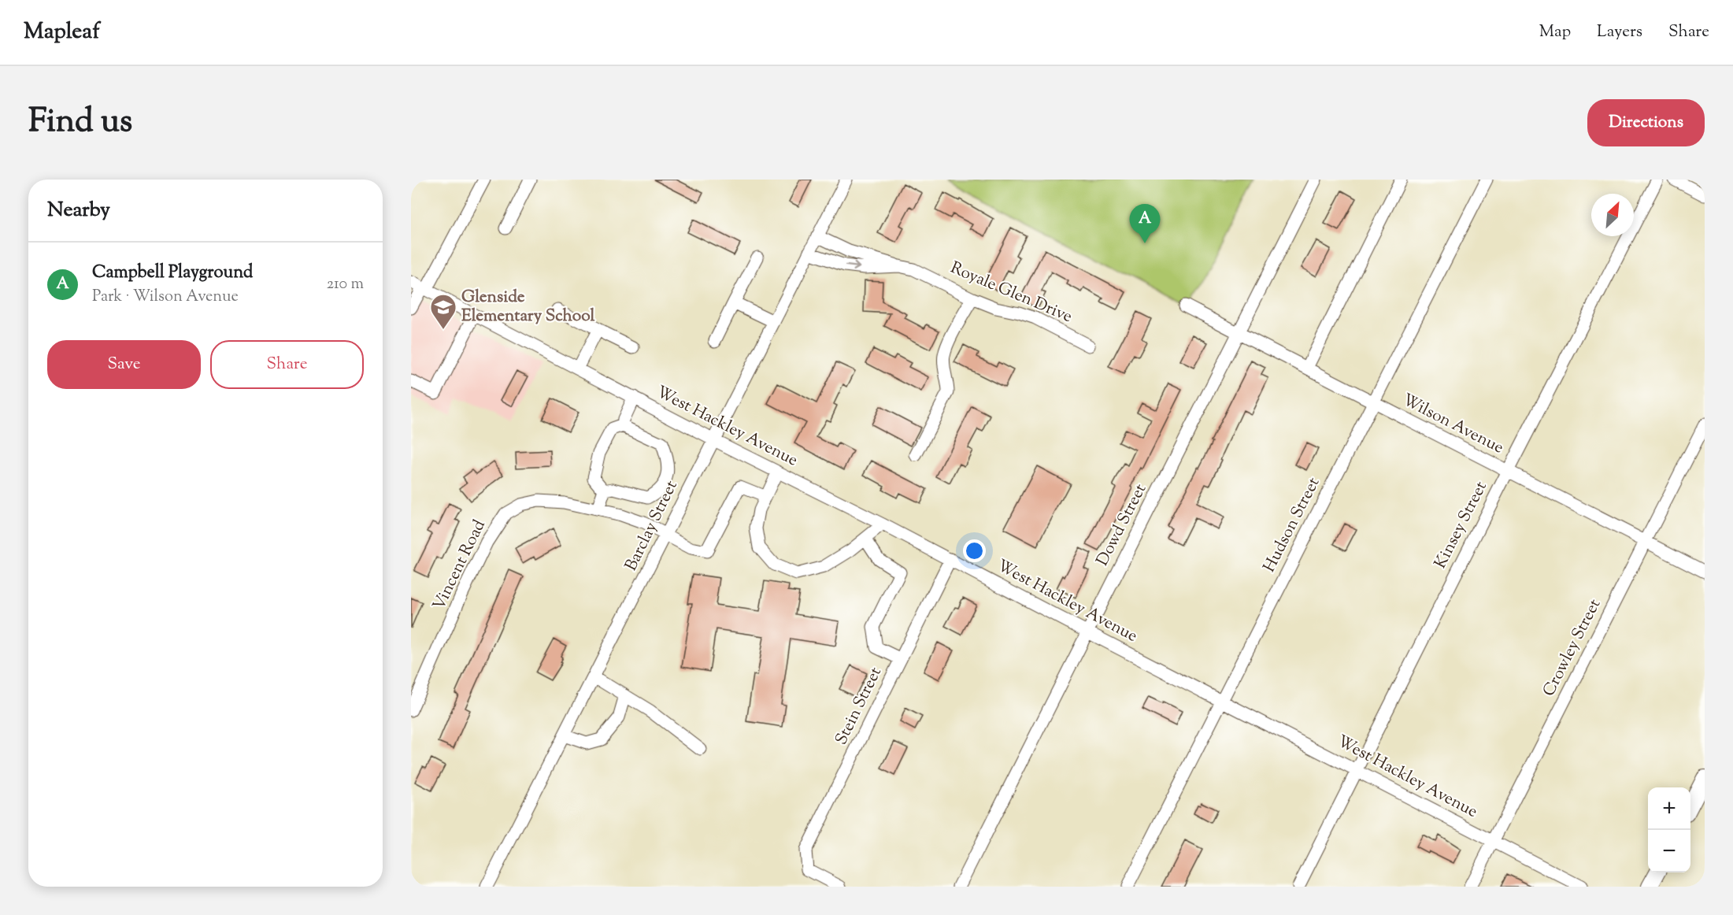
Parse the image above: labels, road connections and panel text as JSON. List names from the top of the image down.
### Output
{
  "streets": {
    "street": [
      "Royale Glen Drive",
      "Wilson Avenue",
      "West Hackley Avenue",
      "Dowd Street",
      "Hudson Street",
      "Kinsey Street",
      "Barclay Street",
      "Vincent Road",
      "Crowley Street",
      "Stein Street"
    ]
  },
  "crossings": [
    ["Royale Glen Drive", "Barclay Street"],
    ["Wilson Avenue", "Dowd Street"],
    ["Wilson Avenue", "Hudson Street"],
    ["Wilson Avenue", "Kinsey Street"],
    ["Wilson Avenue", "Crowley Street"],
    ["West Hackley Avenue", "Dowd Street"],
    ["West Hackley Avenue", "Hudson Street"],
    ["West Hackley Avenue", "Kinsey Street"],
    ["West Hackley Avenue", "Barclay Street"],
    ["West Hackley Avenue", "Crowley Street"],
    ["West Hackley Avenue", "Stein Street"],
    ["Barclay Street", "Vincent Road"]
  ],
  "places": {
    "school or university": ["Glenside Elementary School"]
  },
  "north": "top right",
  "page": {
    "header": "Mapleaf",
    "nav": ["Map", "Layers", "Share"],
    "title": "Find us",
    "buttons": [
      "Directions",
      ["Save", "Share"]
    ],
    "heading": "Nearby",
    "pins": "A",
    "list": [
      {
        "mark": "A",
        "name": "Campbell Playground",
        "note": "Park · Wilson Avenue",
        "value": "210 m"
      }
    ],
    "map_buttons": ["+", "−"]
  }
}
